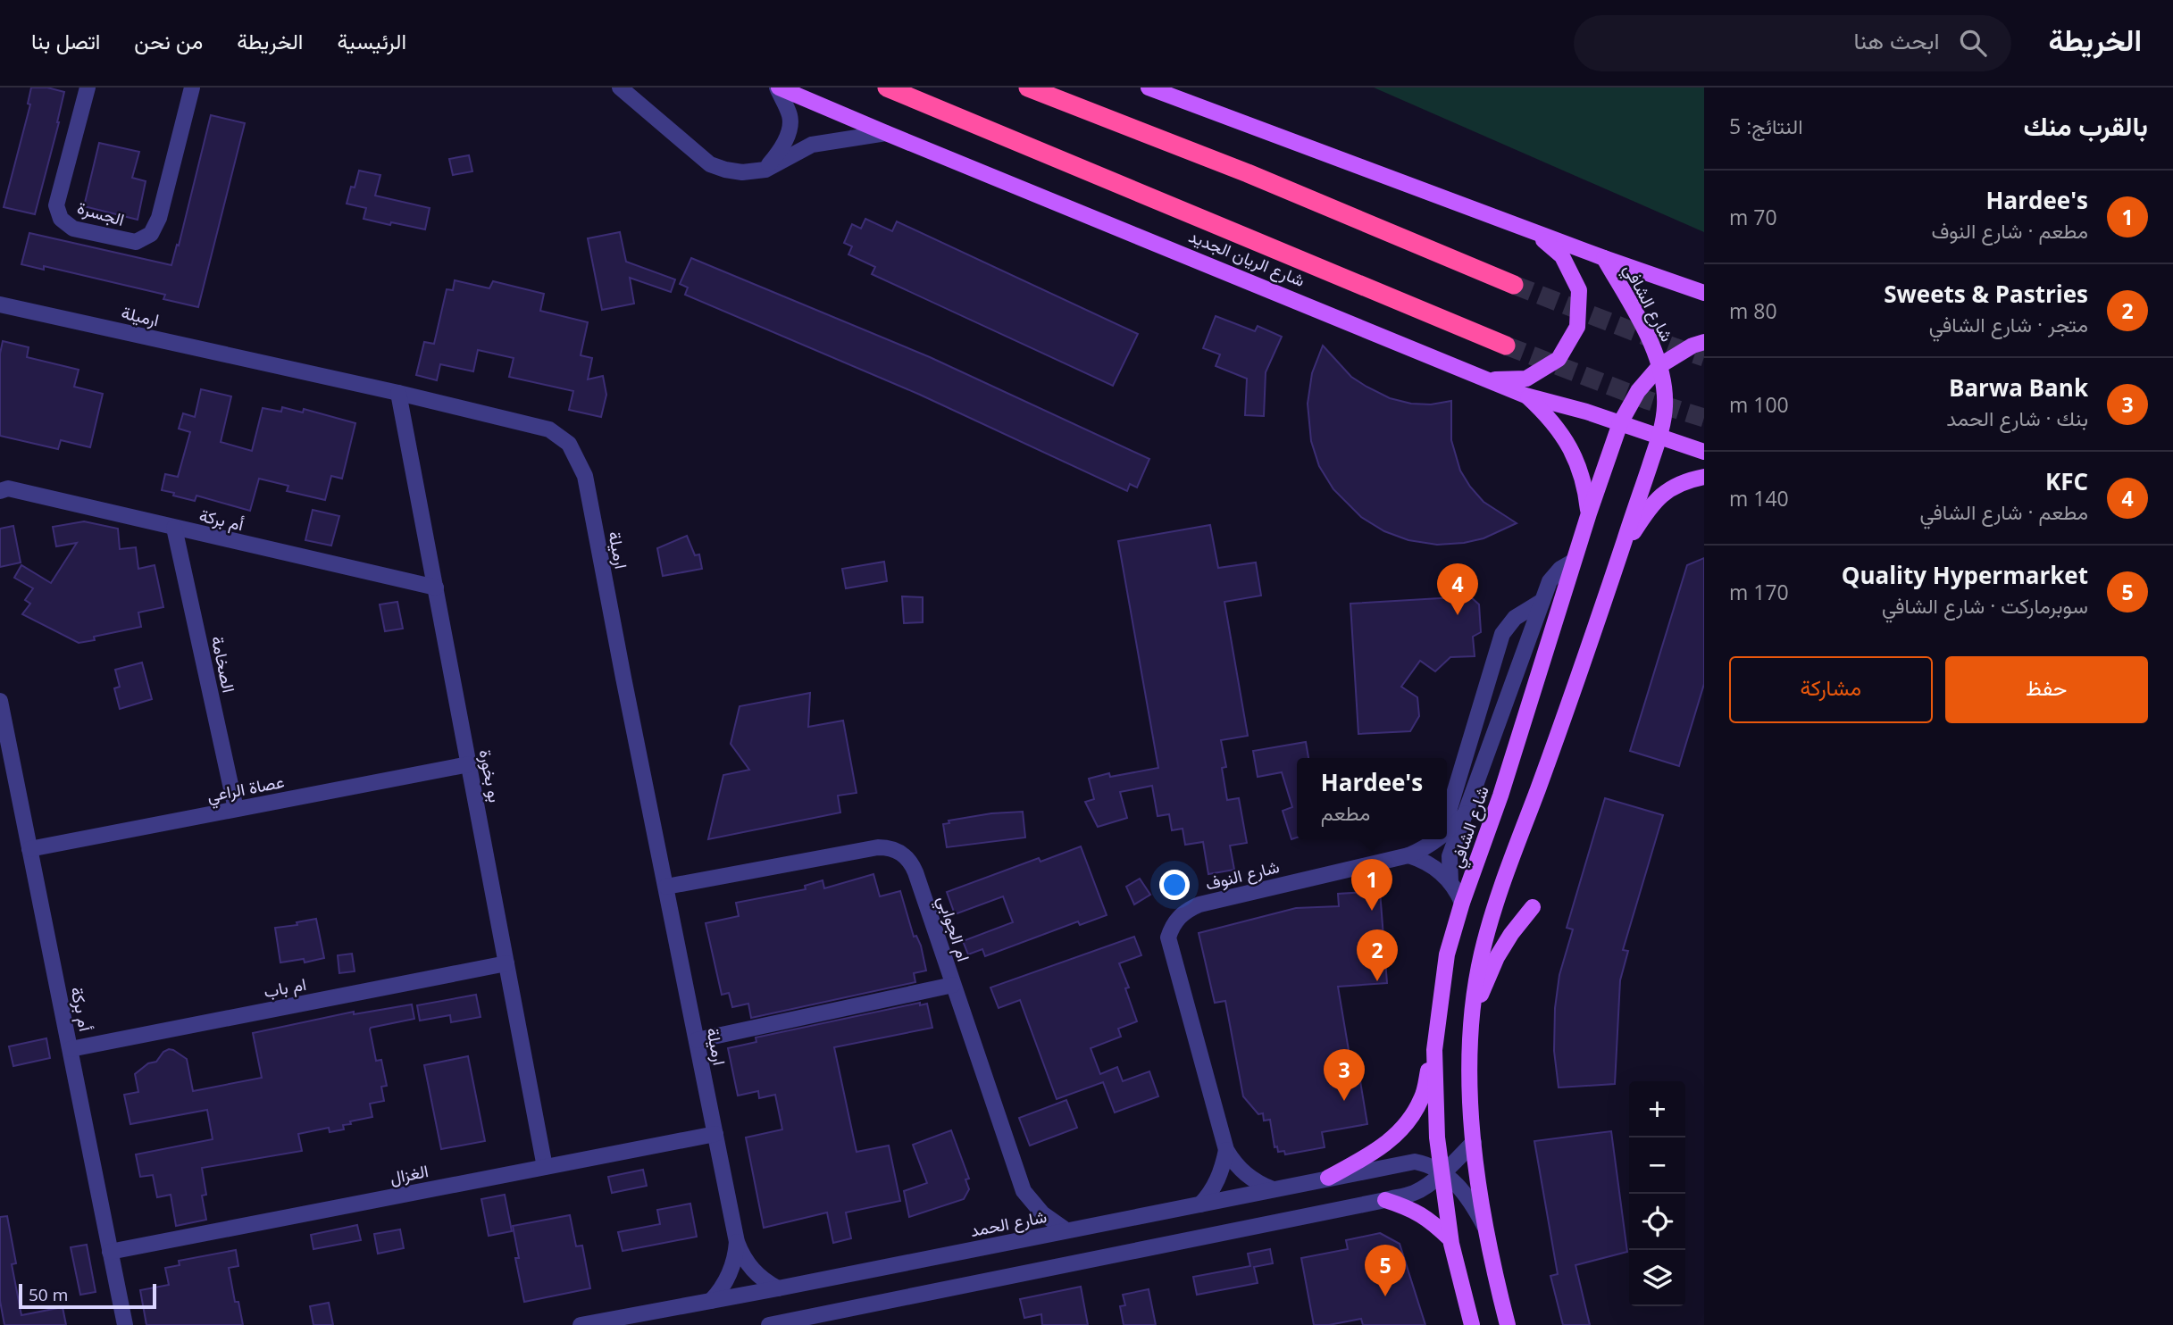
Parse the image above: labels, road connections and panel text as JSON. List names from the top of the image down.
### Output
{
  "streets": {
    "highway": ["شارع الريان الجديد"],
    "main road": ["شارع الشافي"],
    "street": [
      "الجسرة",
      "ارميلة",
      "أم بركة",
      "الصخامة",
      "بو بخورة",
      "عصاة الراعي",
      "شارع النوف",
      "ام الجوابي",
      "ام باب",
      "الغزال",
      "شارع الحمد"
    ]
  },
  "crossings": [
    ["شارع الريان الجديد", "شارع الشافي"],
    ["شارع الشافي", "شارع الحمد"],
    ["ارميلة", "بو بخورة"],
    ["ارميلة", "ام الجوابي"],
    ["ارميلة", "الغزال"],
    ["ارميلة", "شارع الحمد"],
    ["أم بركة", "الصخامة"],
    ["أم بركة", "بو بخورة"],
    ["أم بركة", "عصاة الراعي"],
    ["أم بركة", "ام باب"],
    ["أم بركة", "الغزال"],
    ["الصخامة", "عصاة الراعي"],
    ["بو بخورة", "عصاة الراعي"],
    ["بو بخورة", "ام باب"],
    ["بو بخورة", "الغزال"],
    ["شارع النوف", "شارع الحمد"],
    ["ام الجوابي", "شارع الحمد"]
  ],
  "scale_bar": "50 m",
  "page": {
    "header": "الخريطة",
    "search": "ابحث هنا",
    "nav": [
      "الرئيسية",
      "الخريطة",
      "من نحن",
      "اتصل بنا"
    ],
    "heading": ["بالقرب منك", "النتائج: 5"],
    "list": [
      {
        "mark": "1",
        "name": "Hardee's",
        "note": "مطعم · شارع النوف",
        "value": "70 m"
      },
      {
        "mark": "2",
        "name": "Sweets & Pastries",
        "note": "متجر · شارع الشافي",
        "value": "80 m"
      },
      {
        "mark": "3",
        "name": "Barwa Bank",
        "note": "بنك · شارع الحمد",
        "value": "100 m"
      },
      {
        "mark": "4",
        "name": "KFC",
        "note": "مطعم · شارع الشافي",
        "value": "140 m"
      },
      {
        "mark": "5",
        "name": "Quality Hypermarket",
        "note": "سوبرماركت · شارع الشافي",
        "value": "170 m"
      }
    ],
    "pins": [
      "4",
      "1",
      "2",
      "3",
      "5"
    ],
    "buttons": ["حفظ", "مشاركة"],
    "popup": ["Hardee's", "مطعم"],
    "map_buttons": ["+", "−"],
    "scale": "50 m"
  }
}
